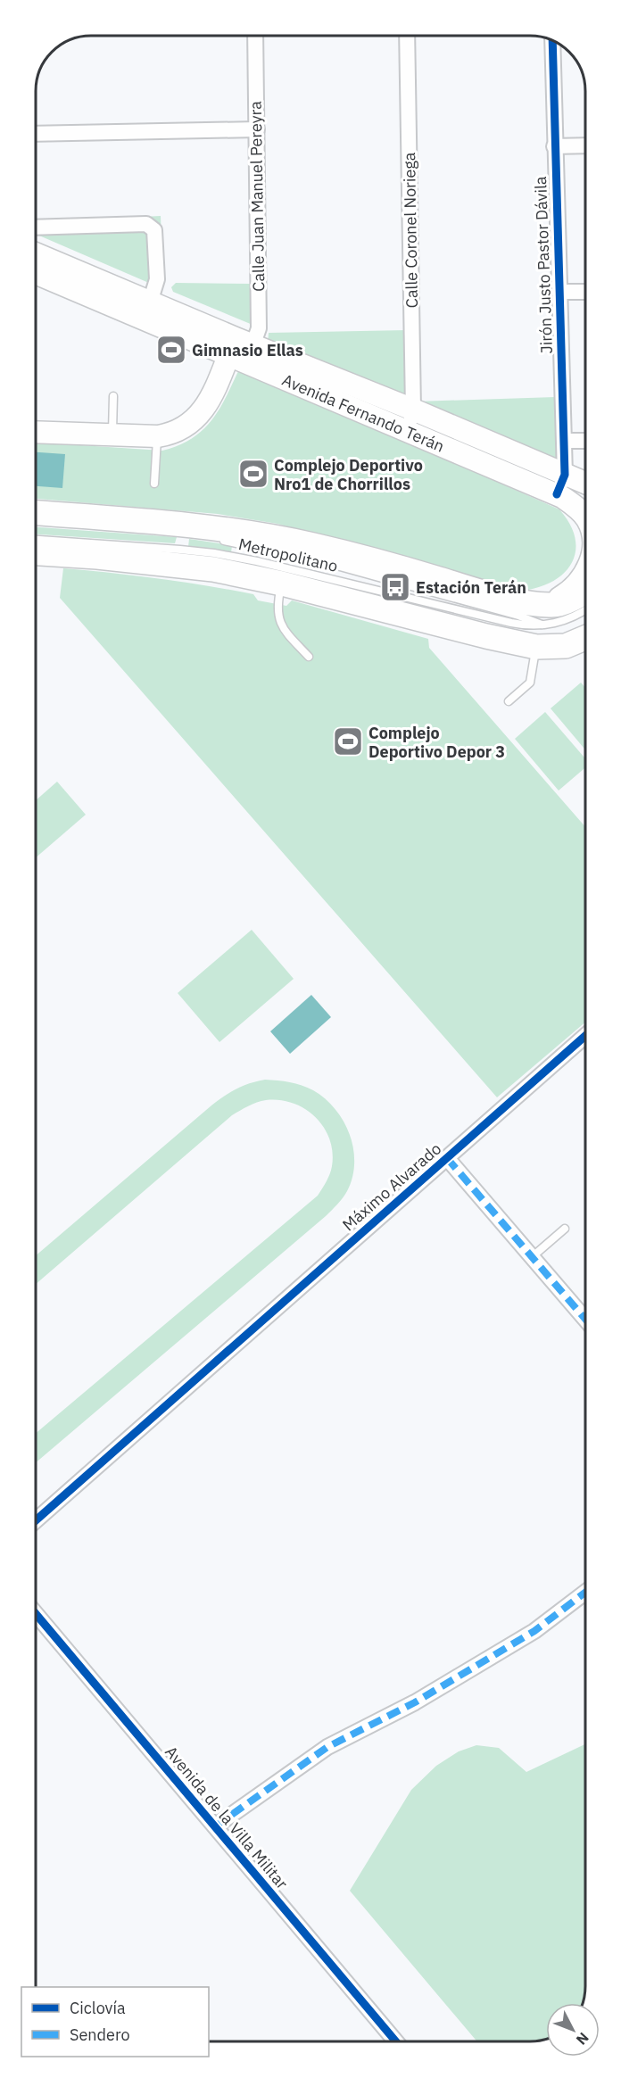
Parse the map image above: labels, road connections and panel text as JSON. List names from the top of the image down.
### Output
{
  "streets": {
    "main road": ["Avenida Fernando Terán"],
    "street": [
      "Calle Juan Manuel Pereyra",
      "Calle Coronel Noriega",
      "Jirón Justo Pastor Dávila",
      "Máximo Alvarado",
      "Avenida de la Villa Militar"
    ],
    "lane": ["Metropolitano"]
  },
  "crossings": [
    ["Calle Juan Manuel Pereyra", "Avenida Fernando Terán"],
    ["Calle Coronel Noriega", "Avenida Fernando Terán"],
    ["Jirón Justo Pastor Dávila", "Avenida Fernando Terán"],
    ["Avenida Fernando Terán", "Metropolitano"]
  ],
  "places": {
    "sports": ["Gimnasio Ellas", "Complejo Deportivo Nro1 de Chorrillos", "Complejo Deportivo Depor 3"],
    "bus stop": ["Estación Terán"]
  },
  "legend": ["Ciclovía", "Sendero"],
  "north": "bottom right"
}
